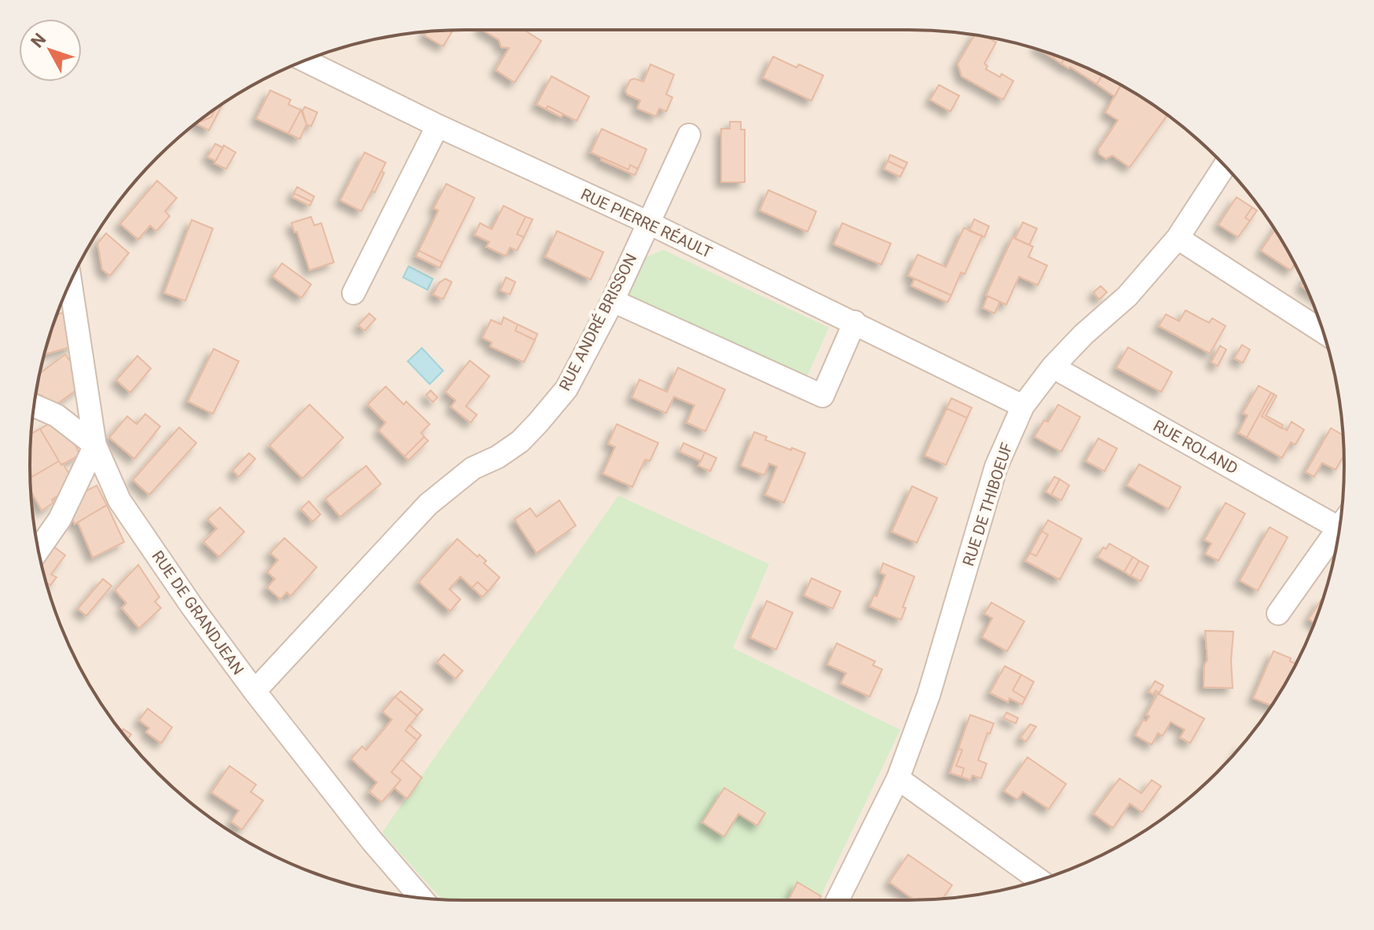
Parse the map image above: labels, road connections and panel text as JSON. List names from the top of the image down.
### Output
{
  "streets": {
    "street": [
      "RUE PIERRE RÉAULT",
      "RUE ANDRÉ BRISSON",
      "RUE ROLAND",
      "RUE DE THIBOEUF",
      "RUE DE GRANDJEAN"
    ]
  },
  "crossings": [
    ["RUE PIERRE RÉAULT", "RUE ANDRÉ BRISSON"],
    ["RUE PIERRE RÉAULT", "RUE DE THIBOEUF"],
    ["RUE ANDRÉ BRISSON", "RUE DE GRANDJEAN"],
    ["RUE ROLAND", "RUE DE THIBOEUF"]
  ],
  "north": "top left"
}
